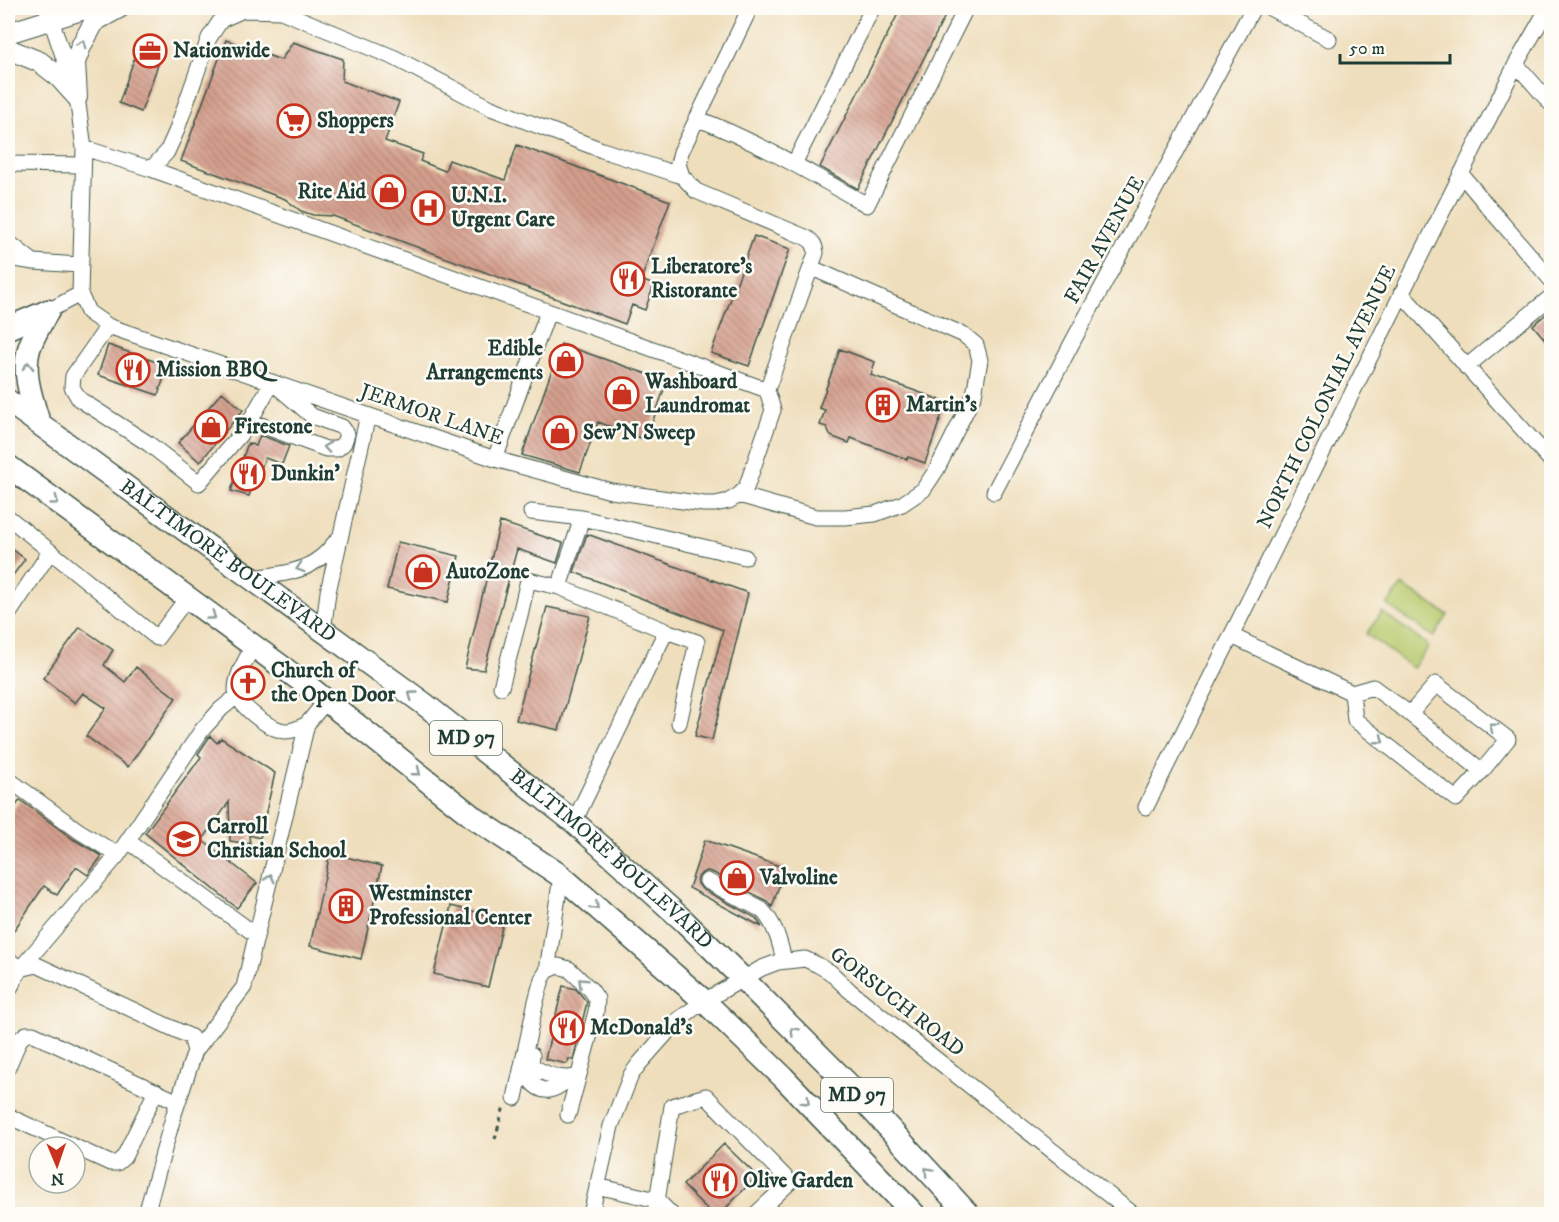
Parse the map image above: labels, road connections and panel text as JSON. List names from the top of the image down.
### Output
{
  "streets": {
    "highway": ["BALTIMORE BOULEVARD", "MD 97"],
    "street": [
      "FAIR AVENUE",
      "NORTH COLONIAL AVENUE",
      "JERMOR LANE",
      "GORSUCH ROAD"
    ]
  },
  "crossings": [
    ["BALTIMORE BOULEVARD", "GORSUCH ROAD"],
    ["MD 97", "GORSUCH ROAD"]
  ],
  "places": {
    "office": ["Nationwide"],
    "supermarket": ["Shoppers"],
    "shop": [
      "Rite Aid",
      "Edible Arrangements",
      "Washboard Laundromat",
      "Firestone",
      "Sew'N Sweep",
      "AutoZone",
      "Valvoline"
    ],
    "hospital": ["U.N.I. Urgent Care"],
    "restaurant": [
      "Liberatore's Ristorante",
      "Mission BBQ",
      "Dunkin'",
      "McDonald's",
      "Olive Garden"
    ],
    "building": ["Martin's", "Westminster Professional Center"],
    "church": ["Church of the Open Door"],
    "school or university": ["Carroll Christian School"]
  },
  "scale_bar": "50 m",
  "north": "bottom"
}
